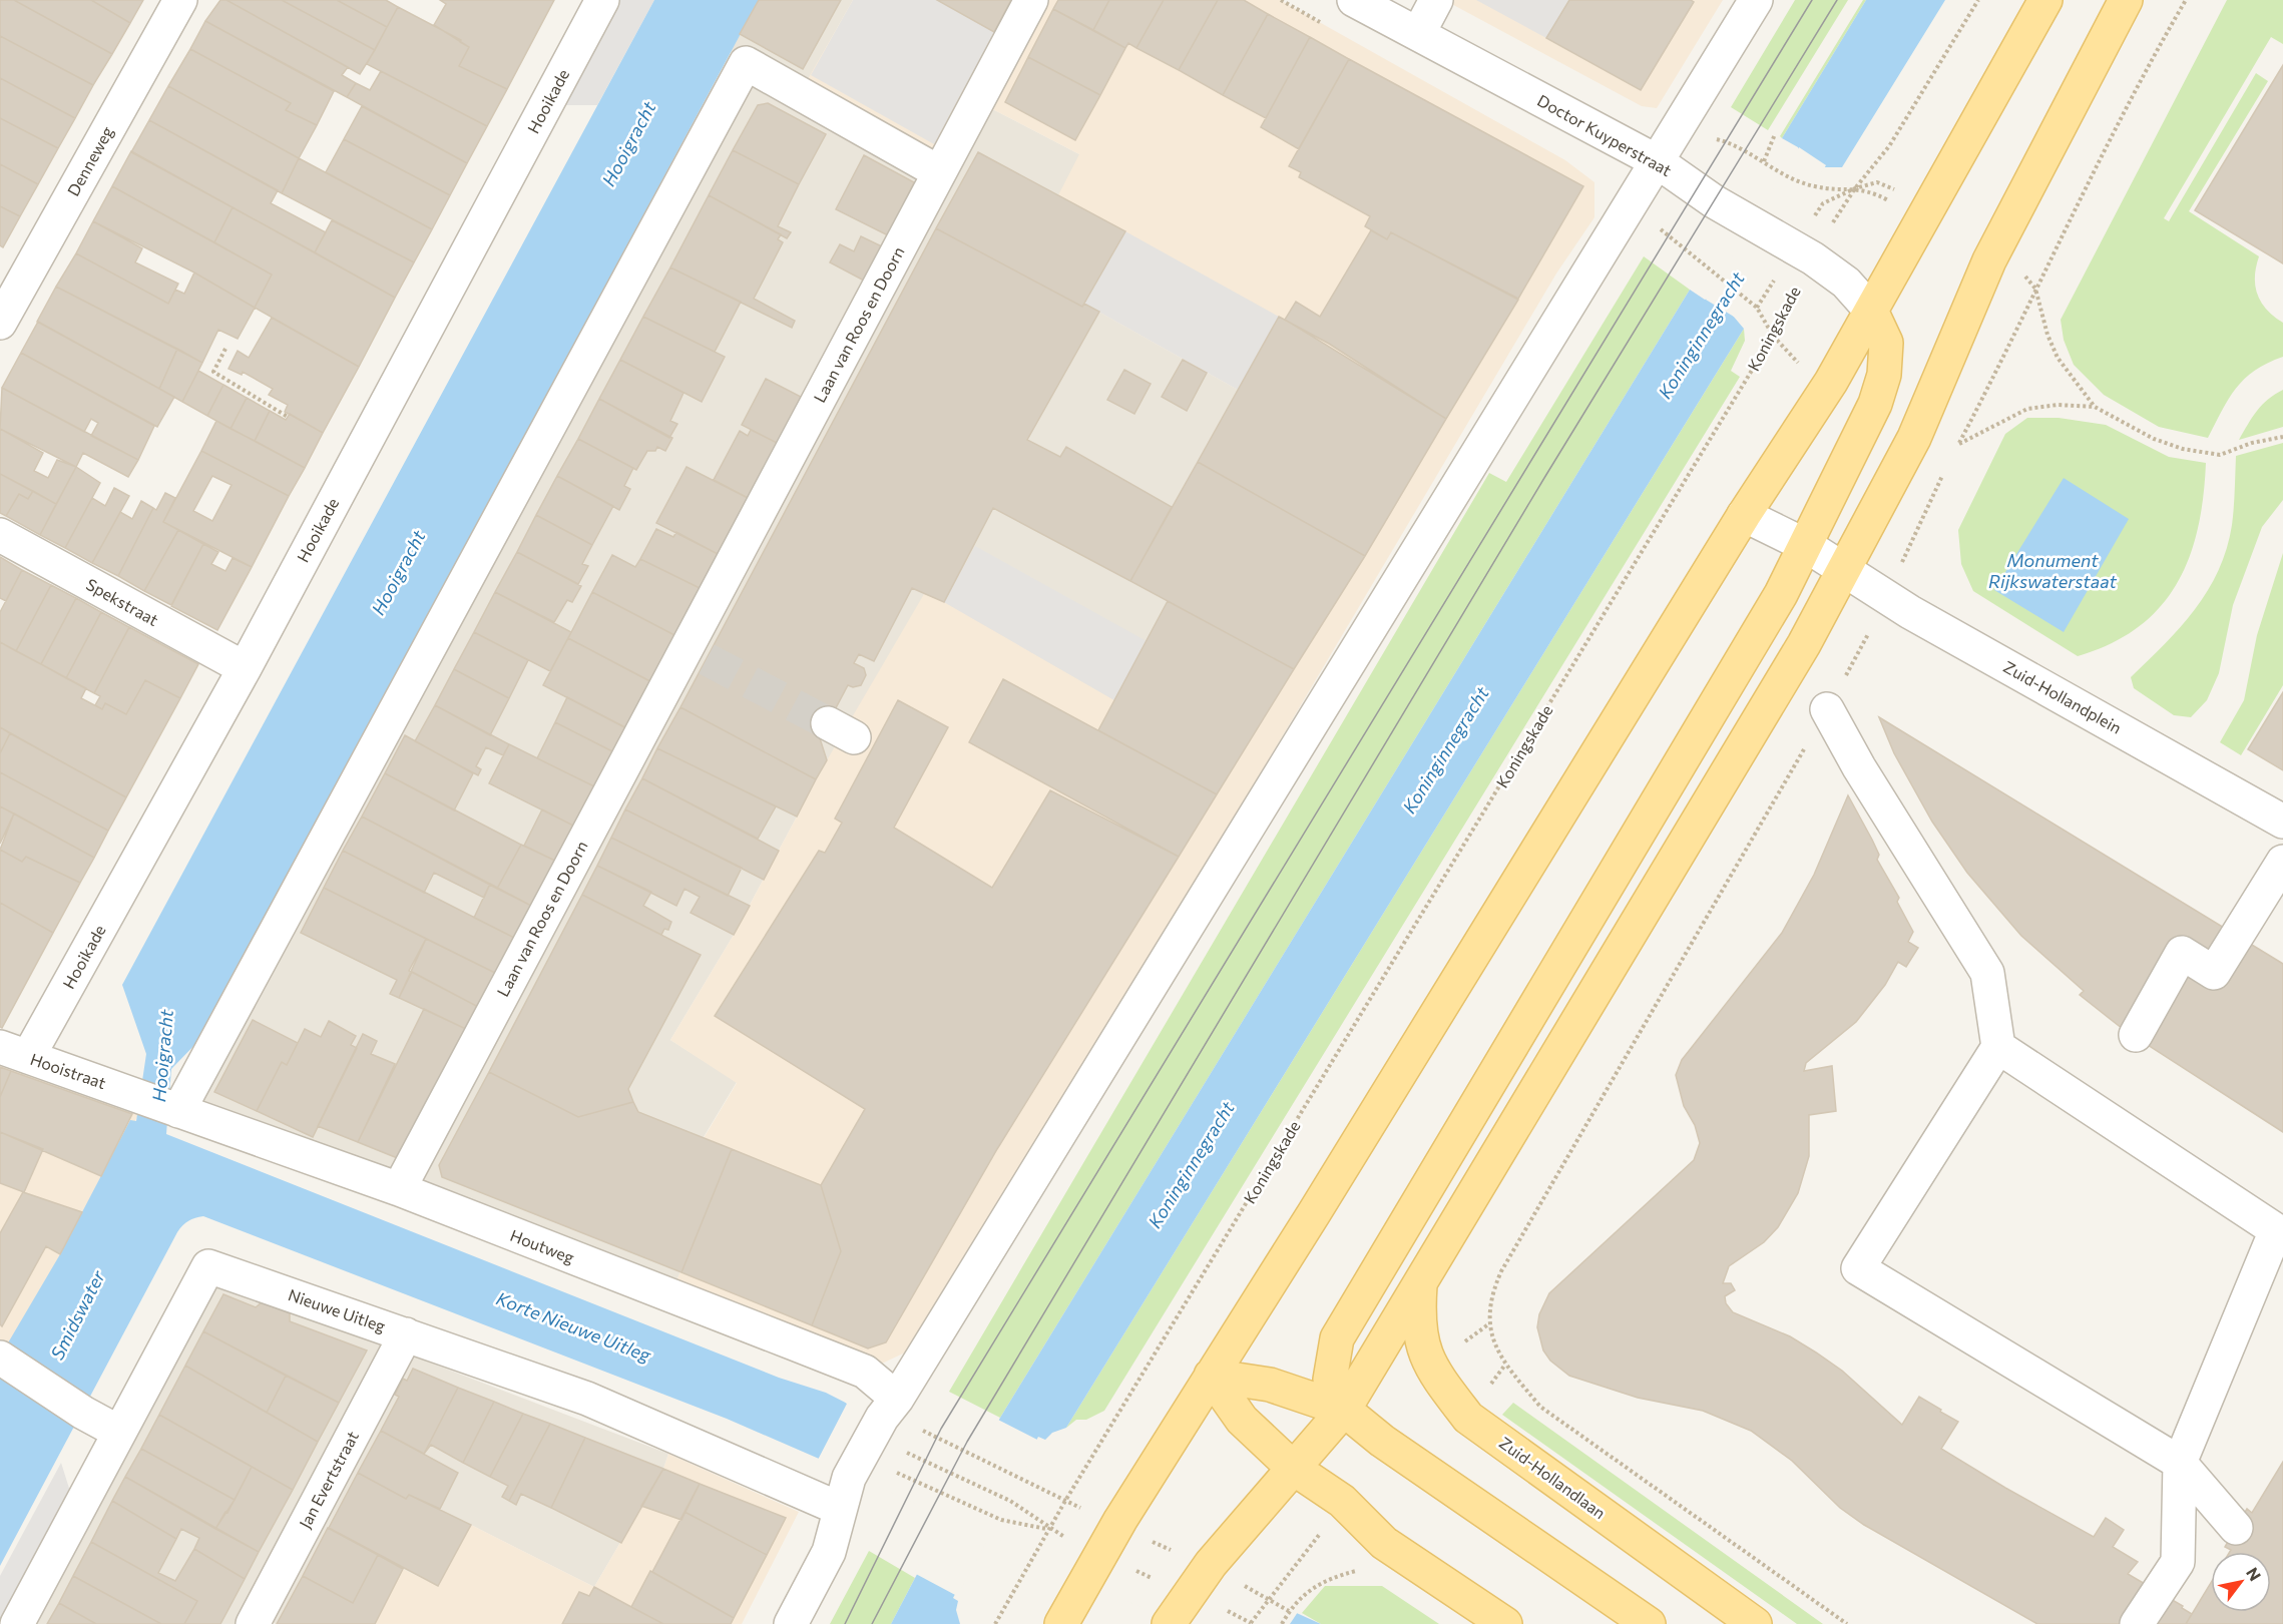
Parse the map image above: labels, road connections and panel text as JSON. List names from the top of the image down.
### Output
{
  "streets": {
    "main road": ["Zuid-Hollandlaan"],
    "street": [
      "Hooikade",
      "Doctor Kuyperstraat",
      "Denneweg",
      "Laan van Roos en Doorn",
      "Spekstraat",
      "Zuid-Hollandplein",
      "Hooistraat",
      "Houtweg",
      "Nieuwe Uitleg",
      "Jan Evertstraat"
    ],
    "path": ["Koningskade"]
  },
  "crossings": [
    ["Hooikade", "Spekstraat"],
    ["Hooikade", "Hooistraat"],
    ["Doctor Kuyperstraat", "Koningskade"],
    ["Laan van Roos en Doorn", "Houtweg"],
    ["Hooistraat", "Houtweg"],
    ["Nieuwe Uitleg", "Jan Evertstraat"]
  ],
  "water": [
    "Hooigracht",
    "Koninginnegracht",
    "Monument Rijkswaterstaat",
    "Smidswater",
    "Korte Nieuwe Uitleg"
  ],
  "north": "top right"
}
